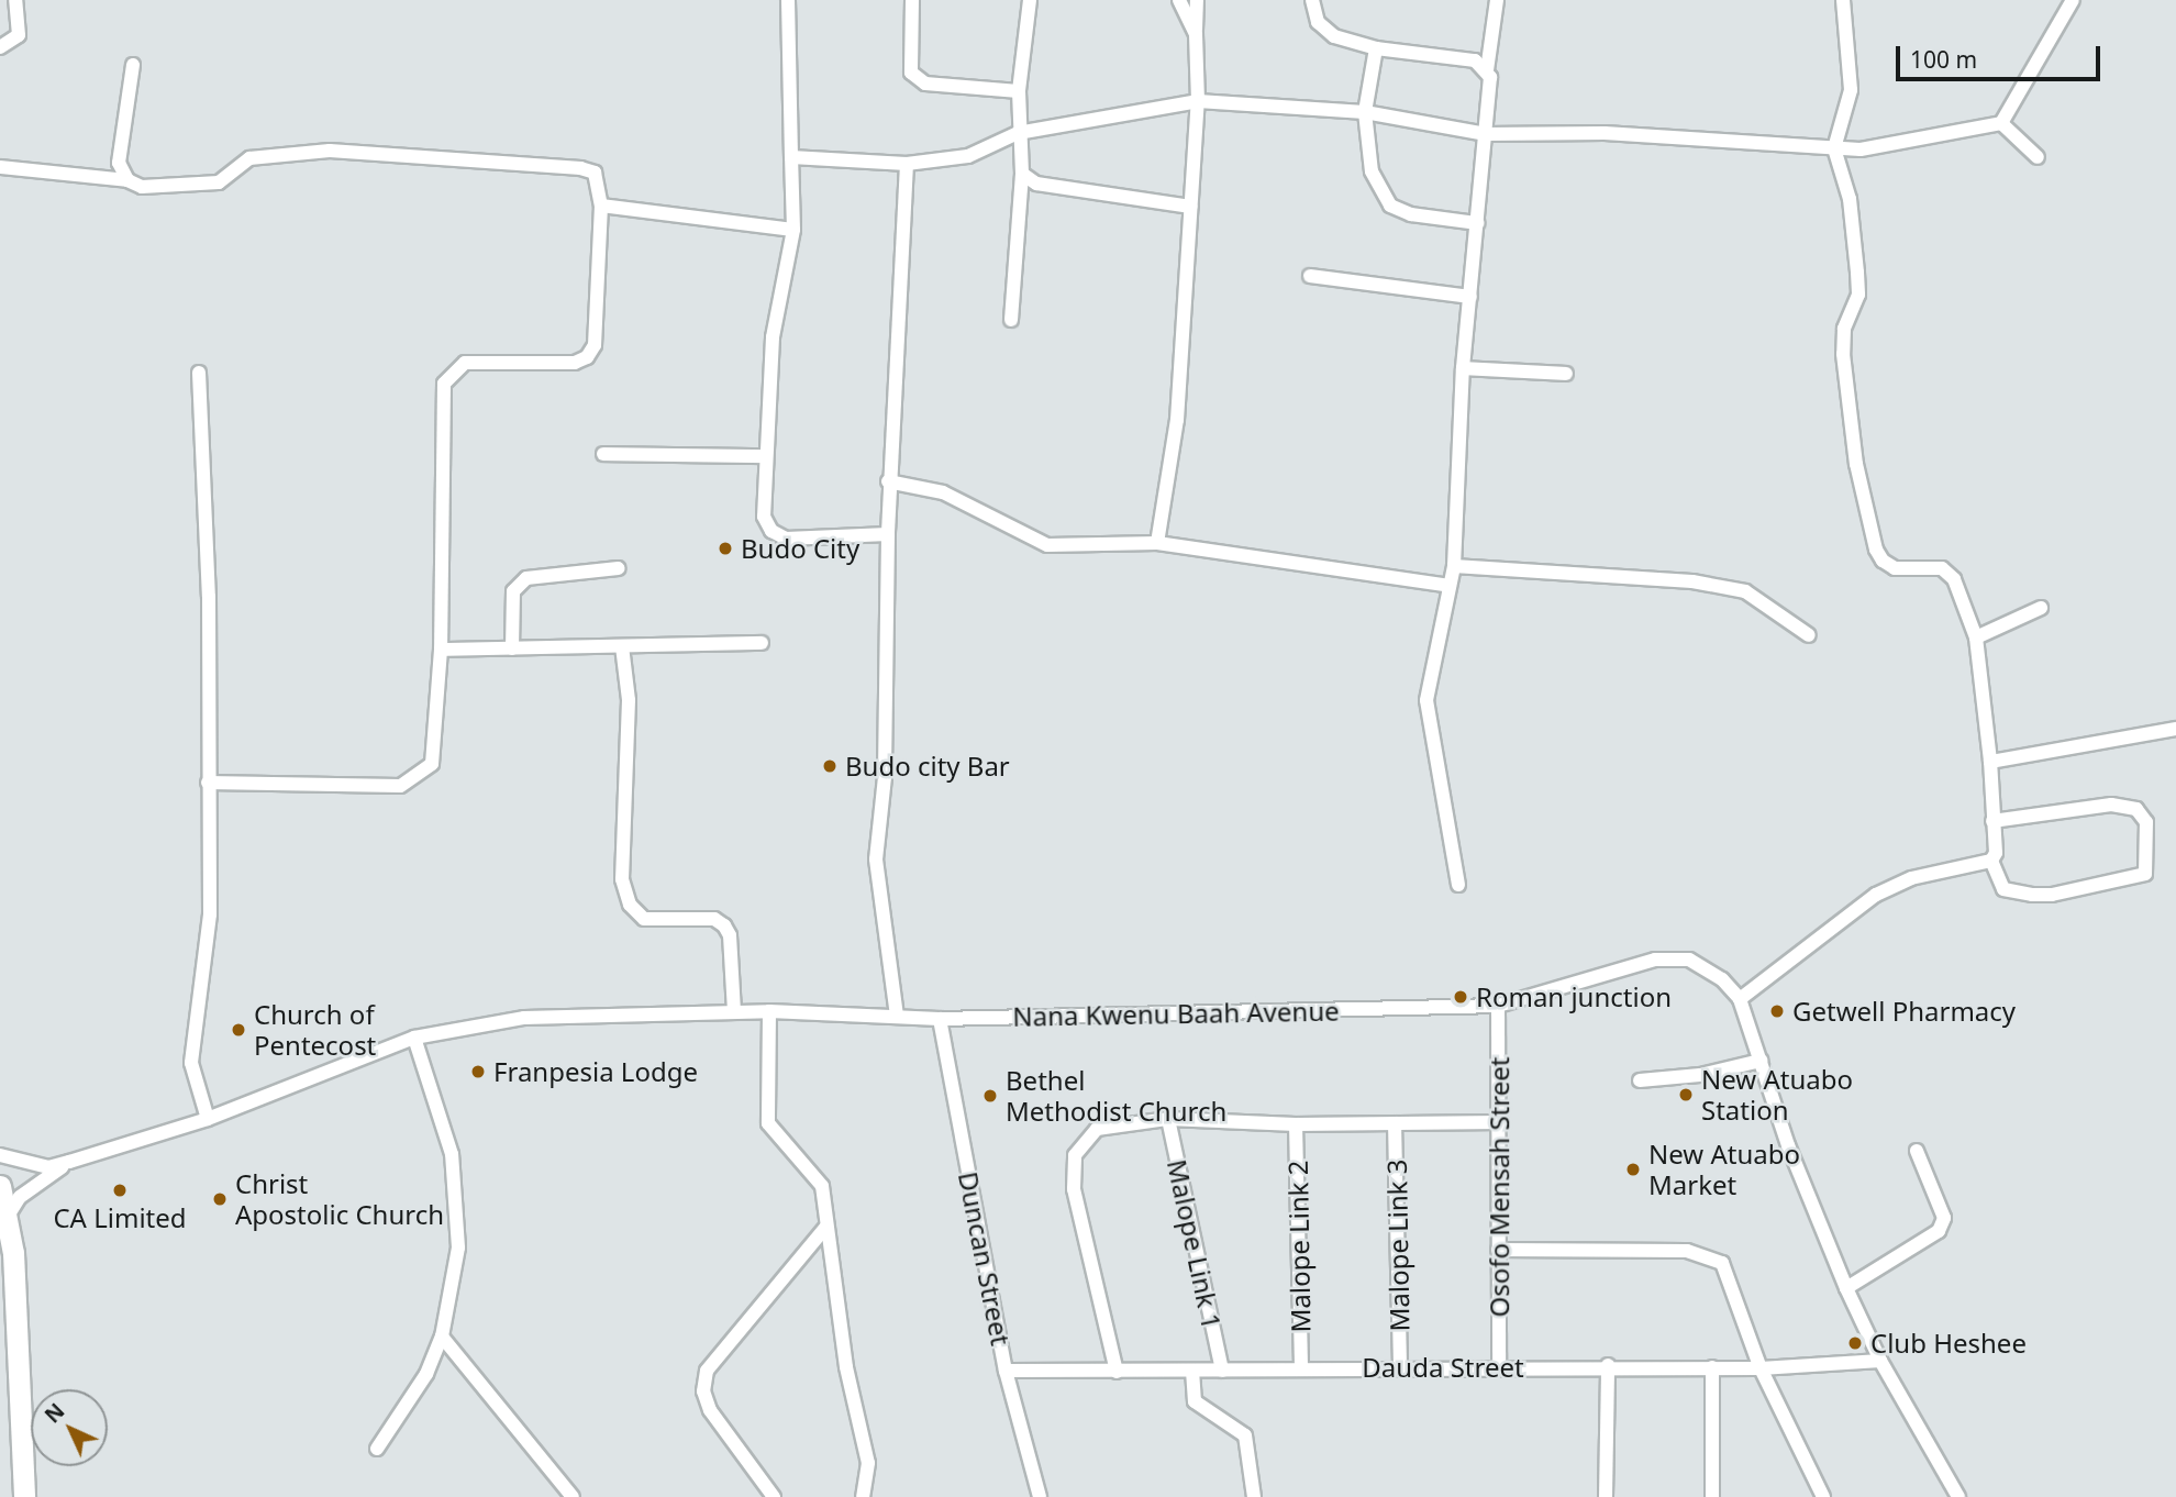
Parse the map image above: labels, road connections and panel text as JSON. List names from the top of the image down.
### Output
{
  "streets": {
    "street": [
      "Nana Kwenu Baah Avenue",
      "Osofo Mensah Street",
      "Malope Link 1",
      "Malope Link 3",
      "Malope Link 2",
      "Duncan Street",
      "Dauda Street"
    ]
  },
  "crossings": [
    ["Nana Kwenu Baah Avenue", "Osofo Mensah Street"],
    ["Nana Kwenu Baah Avenue", "Duncan Street"],
    ["Nana Kwenu Baah Avenue", "Dauda Street"],
    ["Osofo Mensah Street", "Dauda Street"],
    ["Malope Link 1", "Dauda Street"],
    ["Malope Link 3", "Dauda Street"],
    ["Malope Link 2", "Dauda Street"],
    ["Duncan Street", "Dauda Street"]
  ],
  "places": [
    "Budo City",
    "Budo city Bar",
    "Roman junction",
    "Getwell Pharmacy",
    "Church of Pentecost",
    "Franpesia Lodge",
    "New Atuabo Station",
    "Bethel Methodist Church",
    "New Atuabo Market",
    "CA Limited",
    "Christ Apostolic Church",
    "Club Heshee"
  ],
  "scale_bar": "100 m",
  "north": "top left"
}
